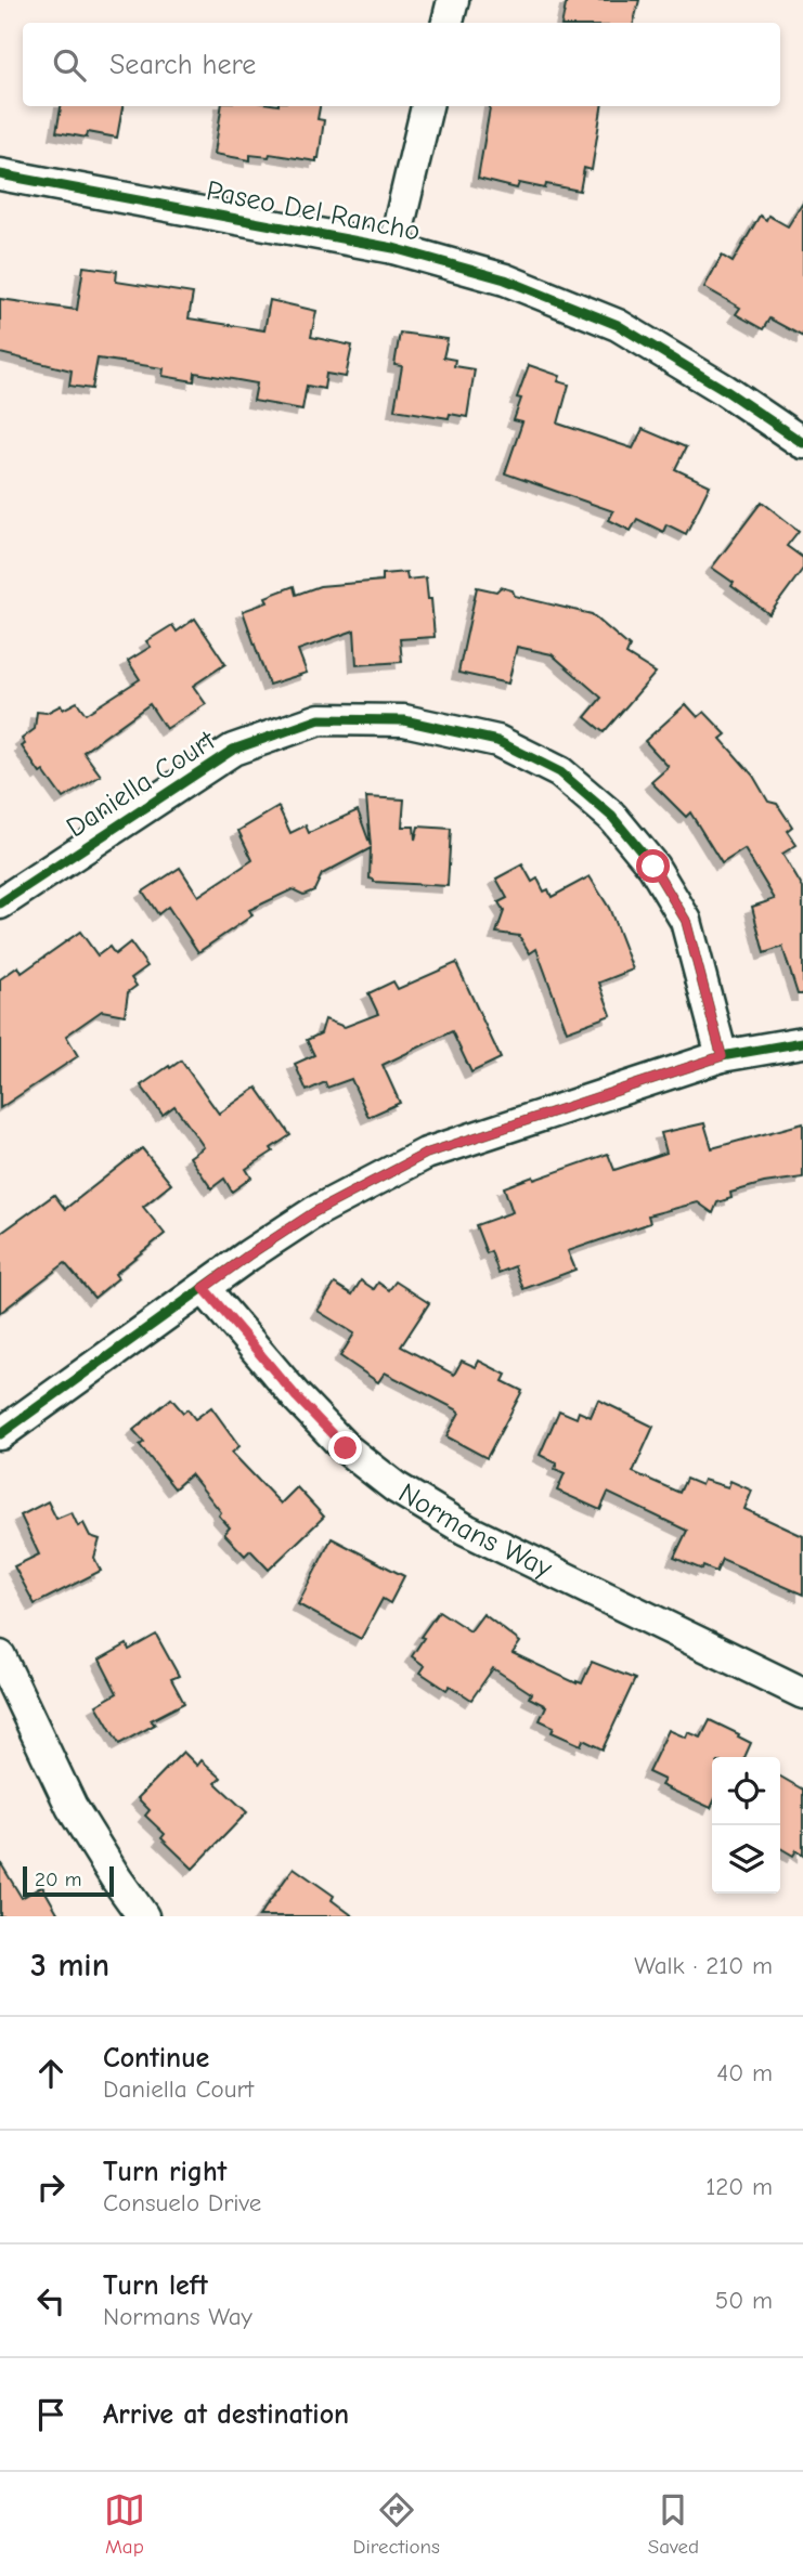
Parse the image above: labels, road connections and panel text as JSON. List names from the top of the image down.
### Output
{
  "streets": {
    "street": ["Paseo Del Rancho", "Daniella Court", "Normans Way"]
  },
  "scale_bar": "20 m",
  "page": {
    "search": "Search here",
    "scale": "20 m",
    "heading": ["3 min", "Walk · 210 m"],
    "list": [
      ["Continue", "Daniella Court", "40 m"],
      ["Turn right", "Consuelo Drive", "120 m"],
      ["Turn left", "Normans Way", "50 m"],
      "Arrive at destination"
    ],
    "nav": ["Map", "Directions", "Saved"]
  }
}
